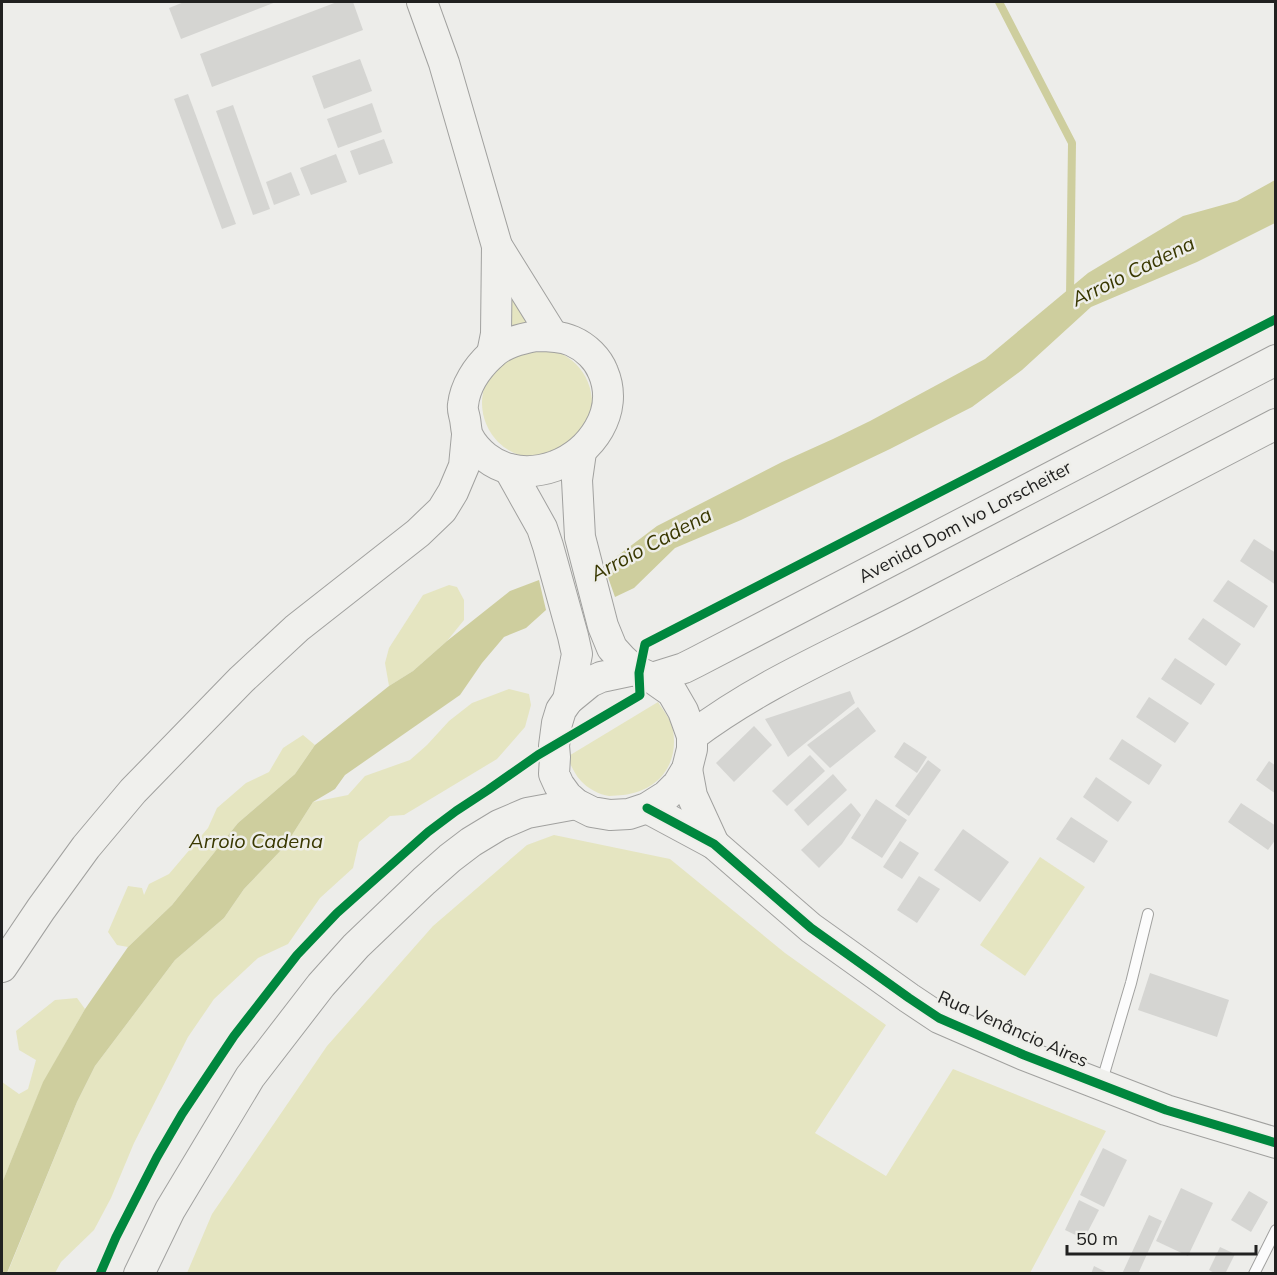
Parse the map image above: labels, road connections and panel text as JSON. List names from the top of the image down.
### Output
{
  "streets": {
    "main road": ["Avenida Dom Ivo Lorscheiter", "Rua Venâncio Aires"]
  },
  "crossings": [
    ["Avenida Dom Ivo Lorscheiter", "Rua Venâncio Aires"]
  ],
  "water": ["Arroio Cadena"],
  "scale_bar": "50 m"
}
